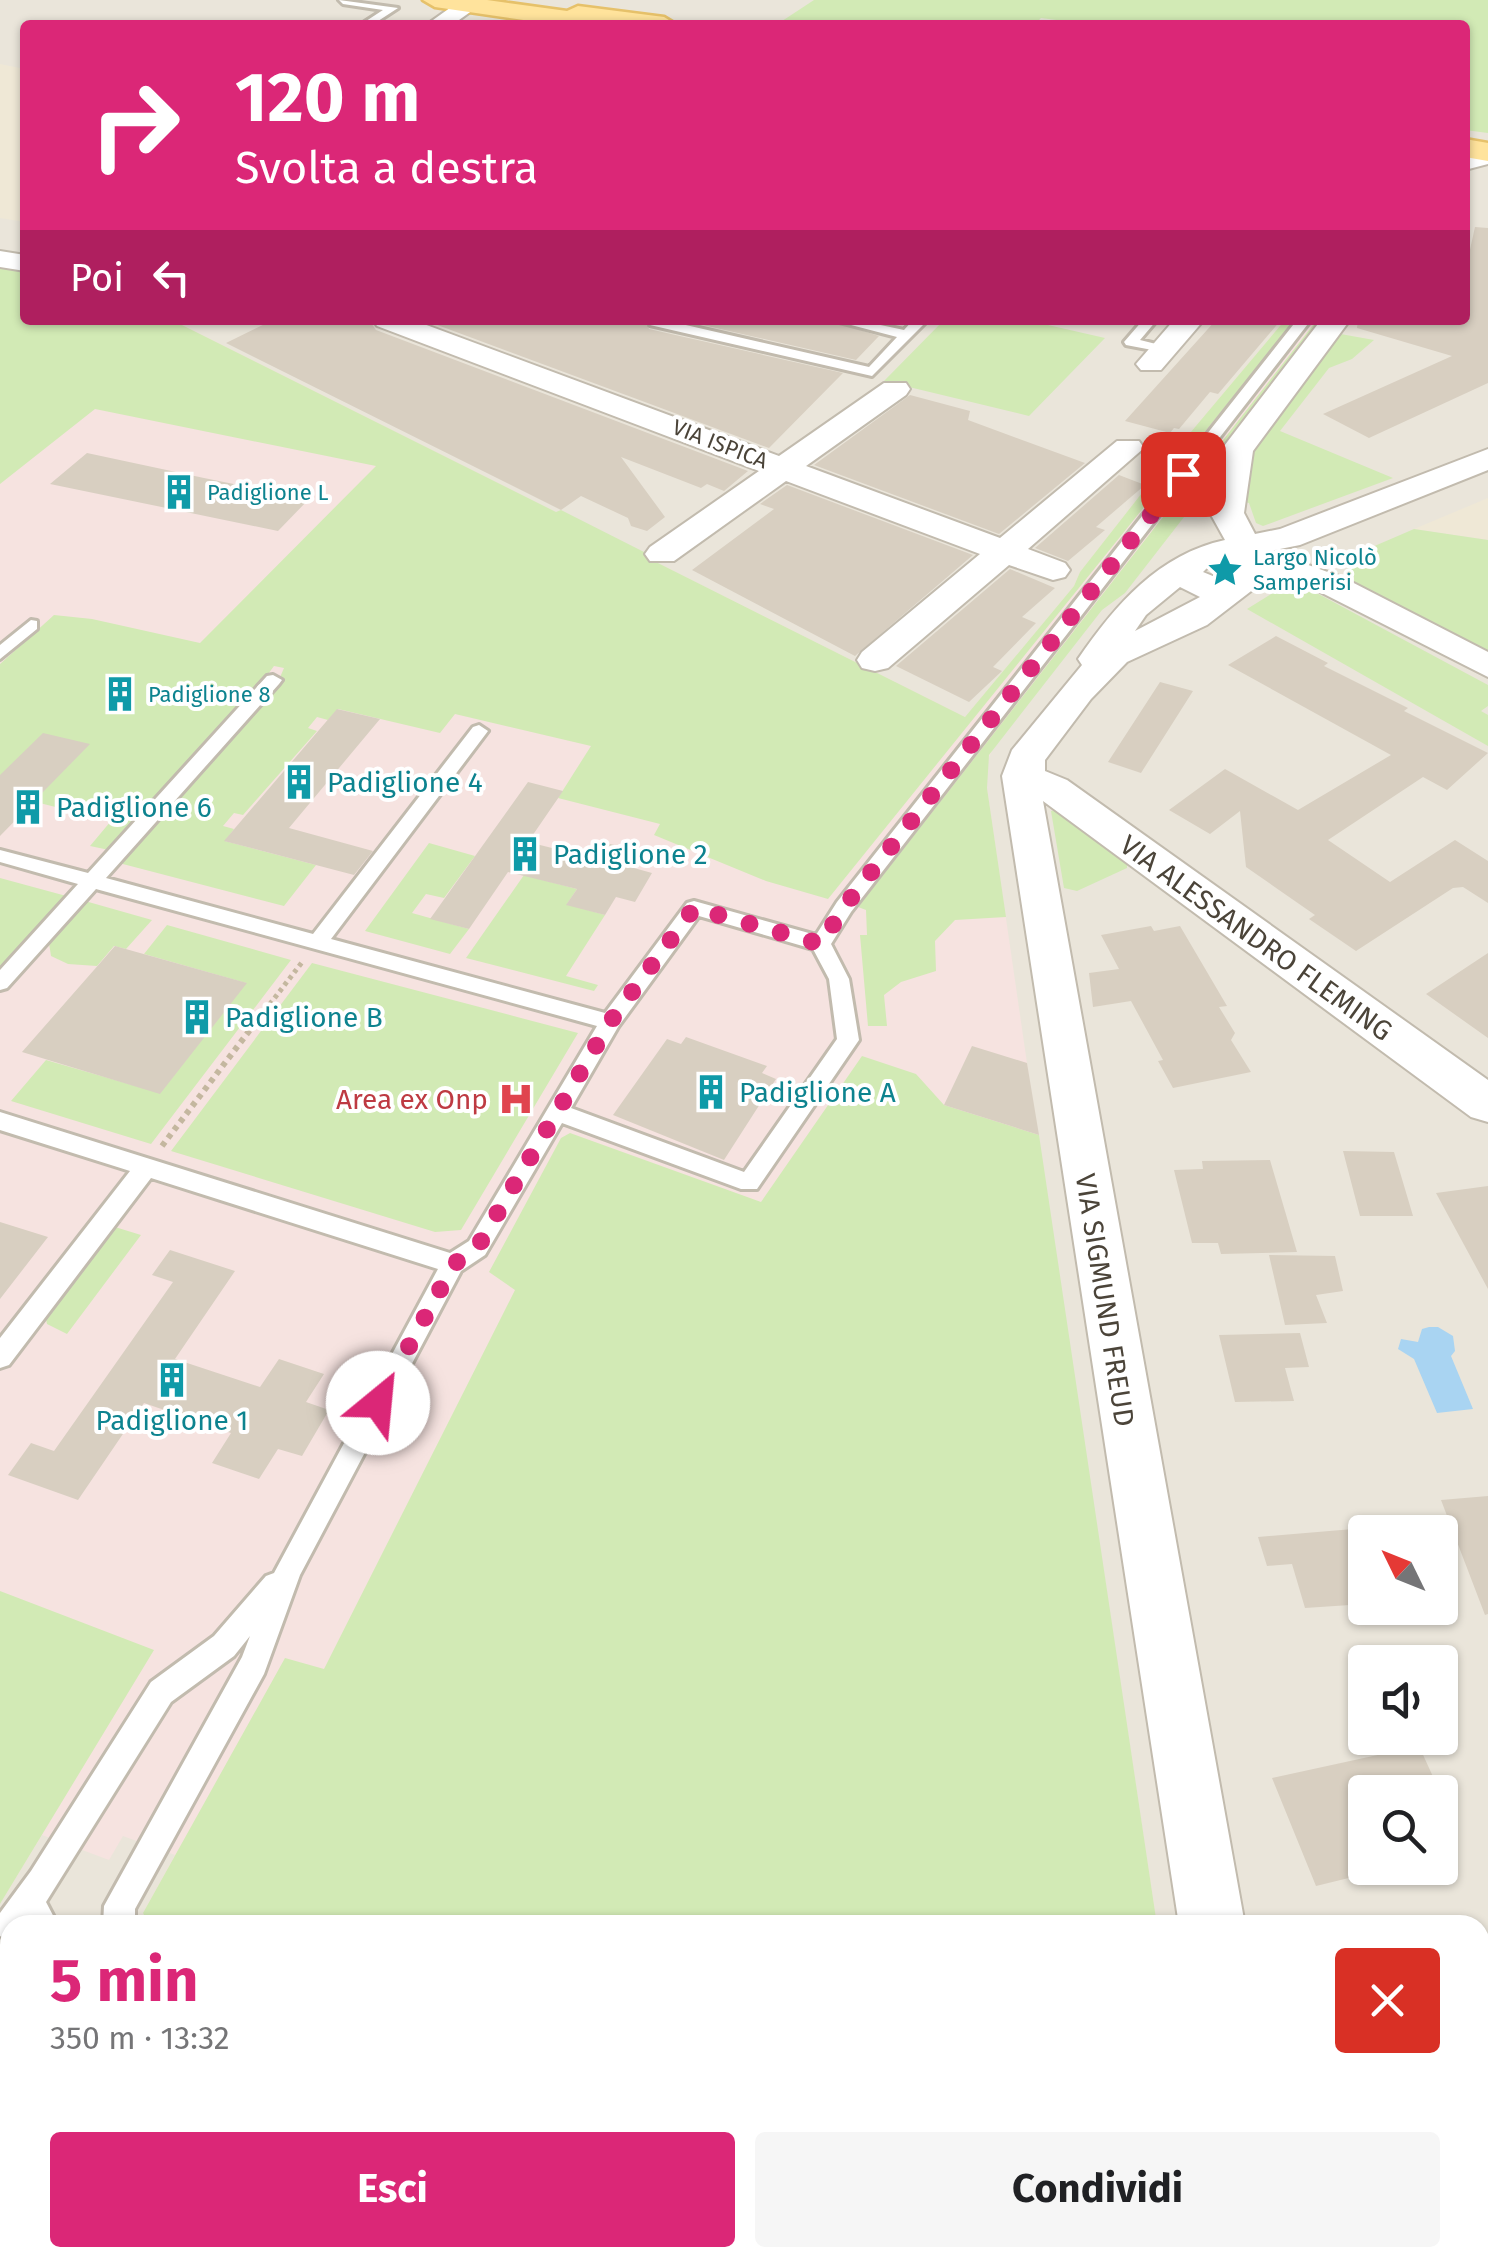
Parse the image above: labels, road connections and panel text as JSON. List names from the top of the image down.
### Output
{
  "streets": {
    "street": ["VIA ISPICA", "VIA ALESSANDRO FLEMING", "VIA SIGMUND FREUD"]
  },
  "crossings": [
    ["VIA ALESSANDRO FLEMING", "VIA SIGMUND FREUD"]
  ],
  "places": {
    "building": [
      "Padiglione L",
      "Padiglione 8",
      "Padiglione 4",
      "Padiglione 6",
      "Padiglione 2",
      "Padiglione B",
      "Padiglione A",
      "Padiglione 1"
    ],
    "place": ["Largo Nicolò Samperisi"],
    "hospital": ["Area ex Onp"]
  },
  "north": "top left",
  "page": {
    "turn": ["120 m", "Svolta a destra"],
    "then": "Poi",
    "heading": ["5 min", "350 m · 13:32"],
    "buttons": ["Esci", "Condividi"]
  }
}
